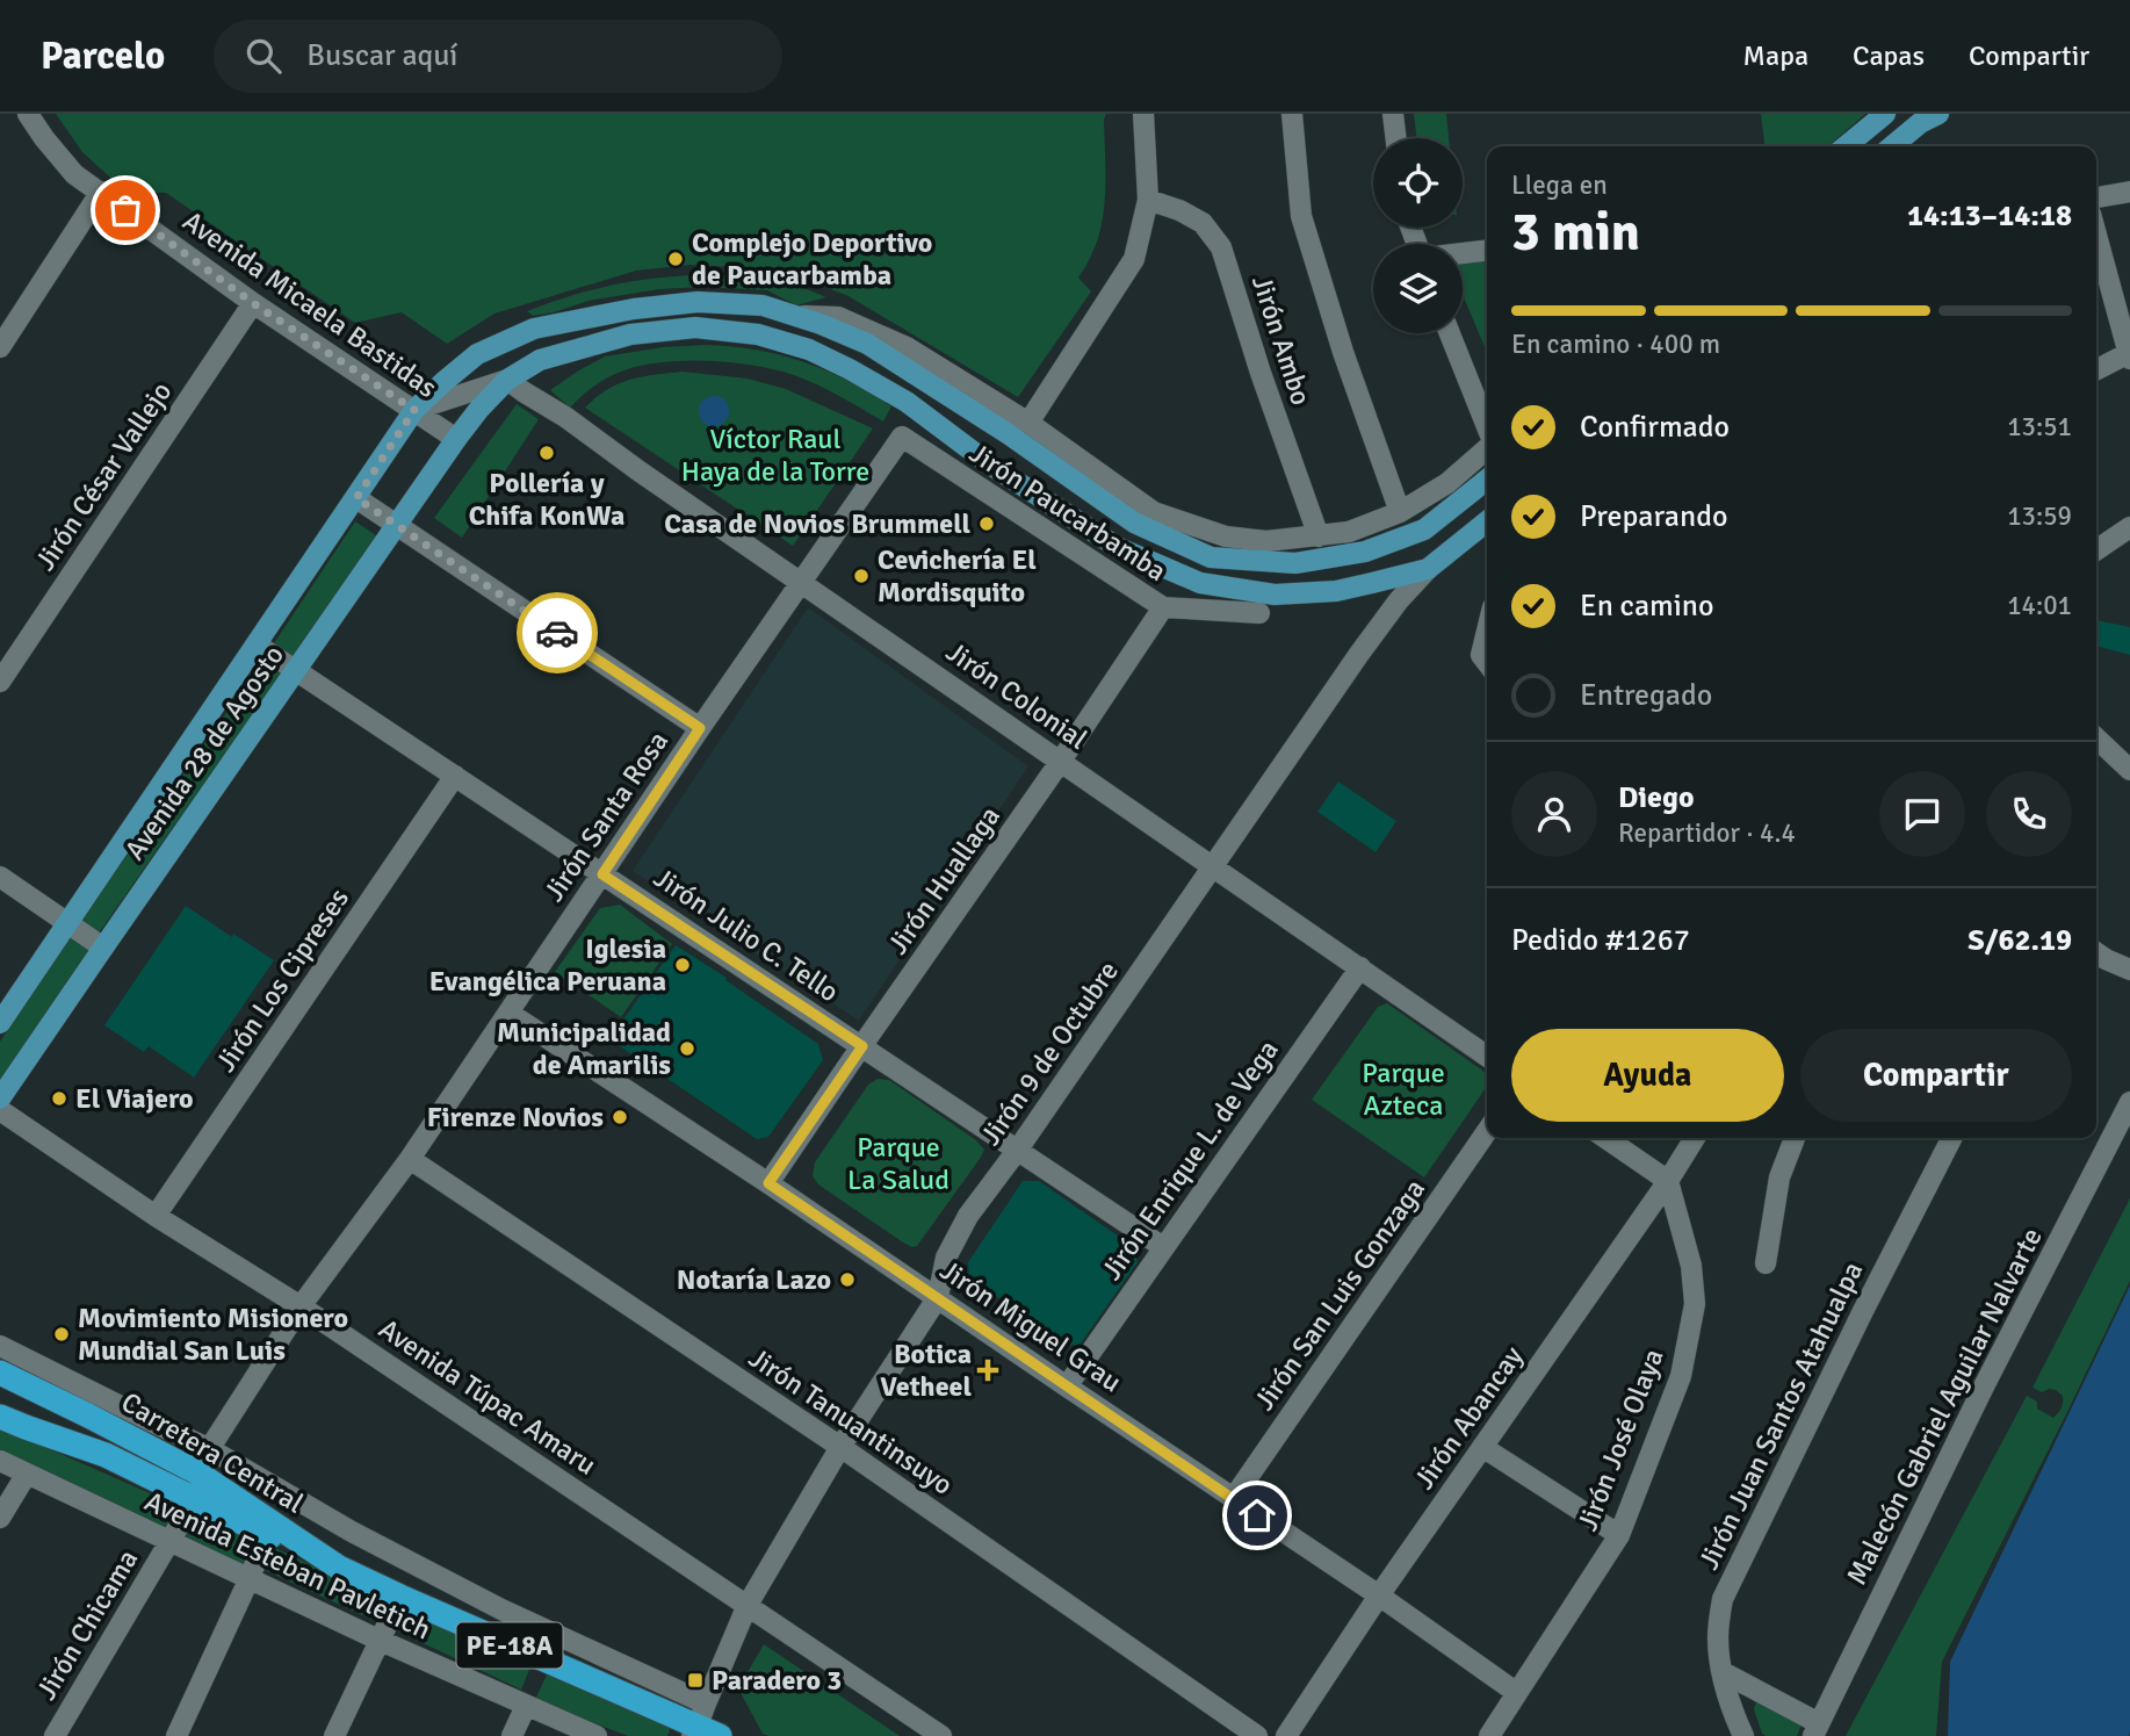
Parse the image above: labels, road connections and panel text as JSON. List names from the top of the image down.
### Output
{
  "streets": {
    "highway": ["Carretera Central", "PE-18A"],
    "main road": ["Avenida 28 de Agosto"],
    "street": [
      "Avenida Micaela Bastidas",
      "Jirón Ambo",
      "Jirón César Vallejo",
      "Jirón Paucarbamba",
      "Jirón Colonial",
      "Jirón Santa Rosa",
      "Jirón Huallaga",
      "Jirón Julio C. Tello",
      "Jirón Los Cipreses",
      "Jirón 9 de Octubre",
      "Jirón Enrique L. de Vega",
      "Jirón San Luis Gonzaga",
      "Jirón Miguel Grau",
      "Avenida Túpac Amaru",
      "Malecón Gabriel Aguilar Nalvarte",
      "Jirón Juan Santos Atahualpa",
      "Jirón Abancay",
      "Jirón Tanuantinsuyo",
      "Jirón José Olaya",
      "Avenida Esteban Pavletich",
      "Jirón Chicama"
    ]
  },
  "crossings": [
    ["Avenida Micaela Bastidas", "Jirón César Vallejo"],
    ["Avenida Micaela Bastidas", "Avenida 28 de Agosto"],
    ["Jirón Paucarbamba", "Jirón Santa Rosa"],
    ["Jirón Paucarbamba", "Jirón Huallaga"],
    ["Jirón Colonial", "Avenida 28 de Agosto"],
    ["Jirón Colonial", "Jirón Santa Rosa"],
    ["Jirón Colonial", "Jirón Huallaga"],
    ["Jirón Colonial", "Jirón 9 de Octubre"],
    ["Jirón Colonial", "Jirón Enrique L. de Vega"],
    ["Avenida 28 de Agosto", "Jirón Julio C. Tello"],
    ["Avenida 28 de Agosto", "Jirón 9 de Octubre"],
    ["Jirón Santa Rosa", "Jirón Julio C. Tello"],
    ["Jirón Santa Rosa", "Jirón Miguel Grau"],
    ["Jirón Santa Rosa", "Avenida Túpac Amaru"],
    ["Jirón Santa Rosa", "Jirón Tanuantinsuyo"],
    ["Jirón Santa Rosa", "Carretera Central"],
    ["Jirón Huallaga", "Jirón Julio C. Tello"],
    ["Jirón Huallaga", "Jirón Miguel Grau"],
    ["Jirón Julio C. Tello", "Jirón Los Cipreses"],
    ["Jirón Julio C. Tello", "Jirón 9 de Octubre"],
    ["Jirón Julio C. Tello", "Jirón Enrique L. de Vega"],
    ["Jirón Los Cipreses", "Avenida Túpac Amaru"],
    ["Jirón 9 de Octubre", "Jirón Miguel Grau"],
    ["Jirón 9 de Octubre", "Avenida Túpac Amaru"],
    ["Jirón 9 de Octubre", "Jirón Tanuantinsuyo"],
    ["Jirón 9 de Octubre", "Carretera Central"],
    ["Jirón Enrique L. de Vega", "Jirón Miguel Grau"],
    ["Jirón San Luis Gonzaga", "Jirón Miguel Grau"],
    ["Jirón Miguel Grau", "Jirón Abancay"],
    ["Jirón Miguel Grau", "Jirón José Olaya"],
    ["Jirón Abancay", "Jirón José Olaya"],
    ["Carretera Central", "Jirón Chicama"],
    ["Avenida Esteban Pavletich", "Jirón Chicama"]
  ],
  "parks": ["Víctor Raul Haya de la Torre", "Parque Azteca", "Parque La Salud"],
  "places": {
    "other": [
      "Complejo Deportivo de Paucarbamba",
      "Pollería y Chifa KonWa",
      "Casa de Novios Brummell",
      "Cevichería El Mordisquito",
      "Iglesia Evangélica Peruana",
      "Municipalidad de Amarilis",
      "El Viajero",
      "Firenze Novios",
      "Notaría Lazo",
      "Movimiento Misionero Mundial San Luis"
    ],
    "health": ["Botica Vetheel"],
    "transit": ["Paradero 3"]
  },
  "page": {
    "header": "Parcelo",
    "search": "Buscar aquí",
    "nav": ["Mapa", "Capas", "Compartir"],
    "heading": ["3 min", "Llega en", "14:13–14:18"],
    "panel": [
      "Diego",
      "Repartidor · 4.4",
      "Pedido #1267",
      "S/62.19"
    ],
    "bar": "En camino · 400 m",
    "list": [
      ["Confirmado", "13:51"],
      ["Preparando", "13:59"],
      ["En camino", "14:01"],
      "Entregado"
    ],
    "buttons": ["Ayuda", "Compartir"]
  }
}
